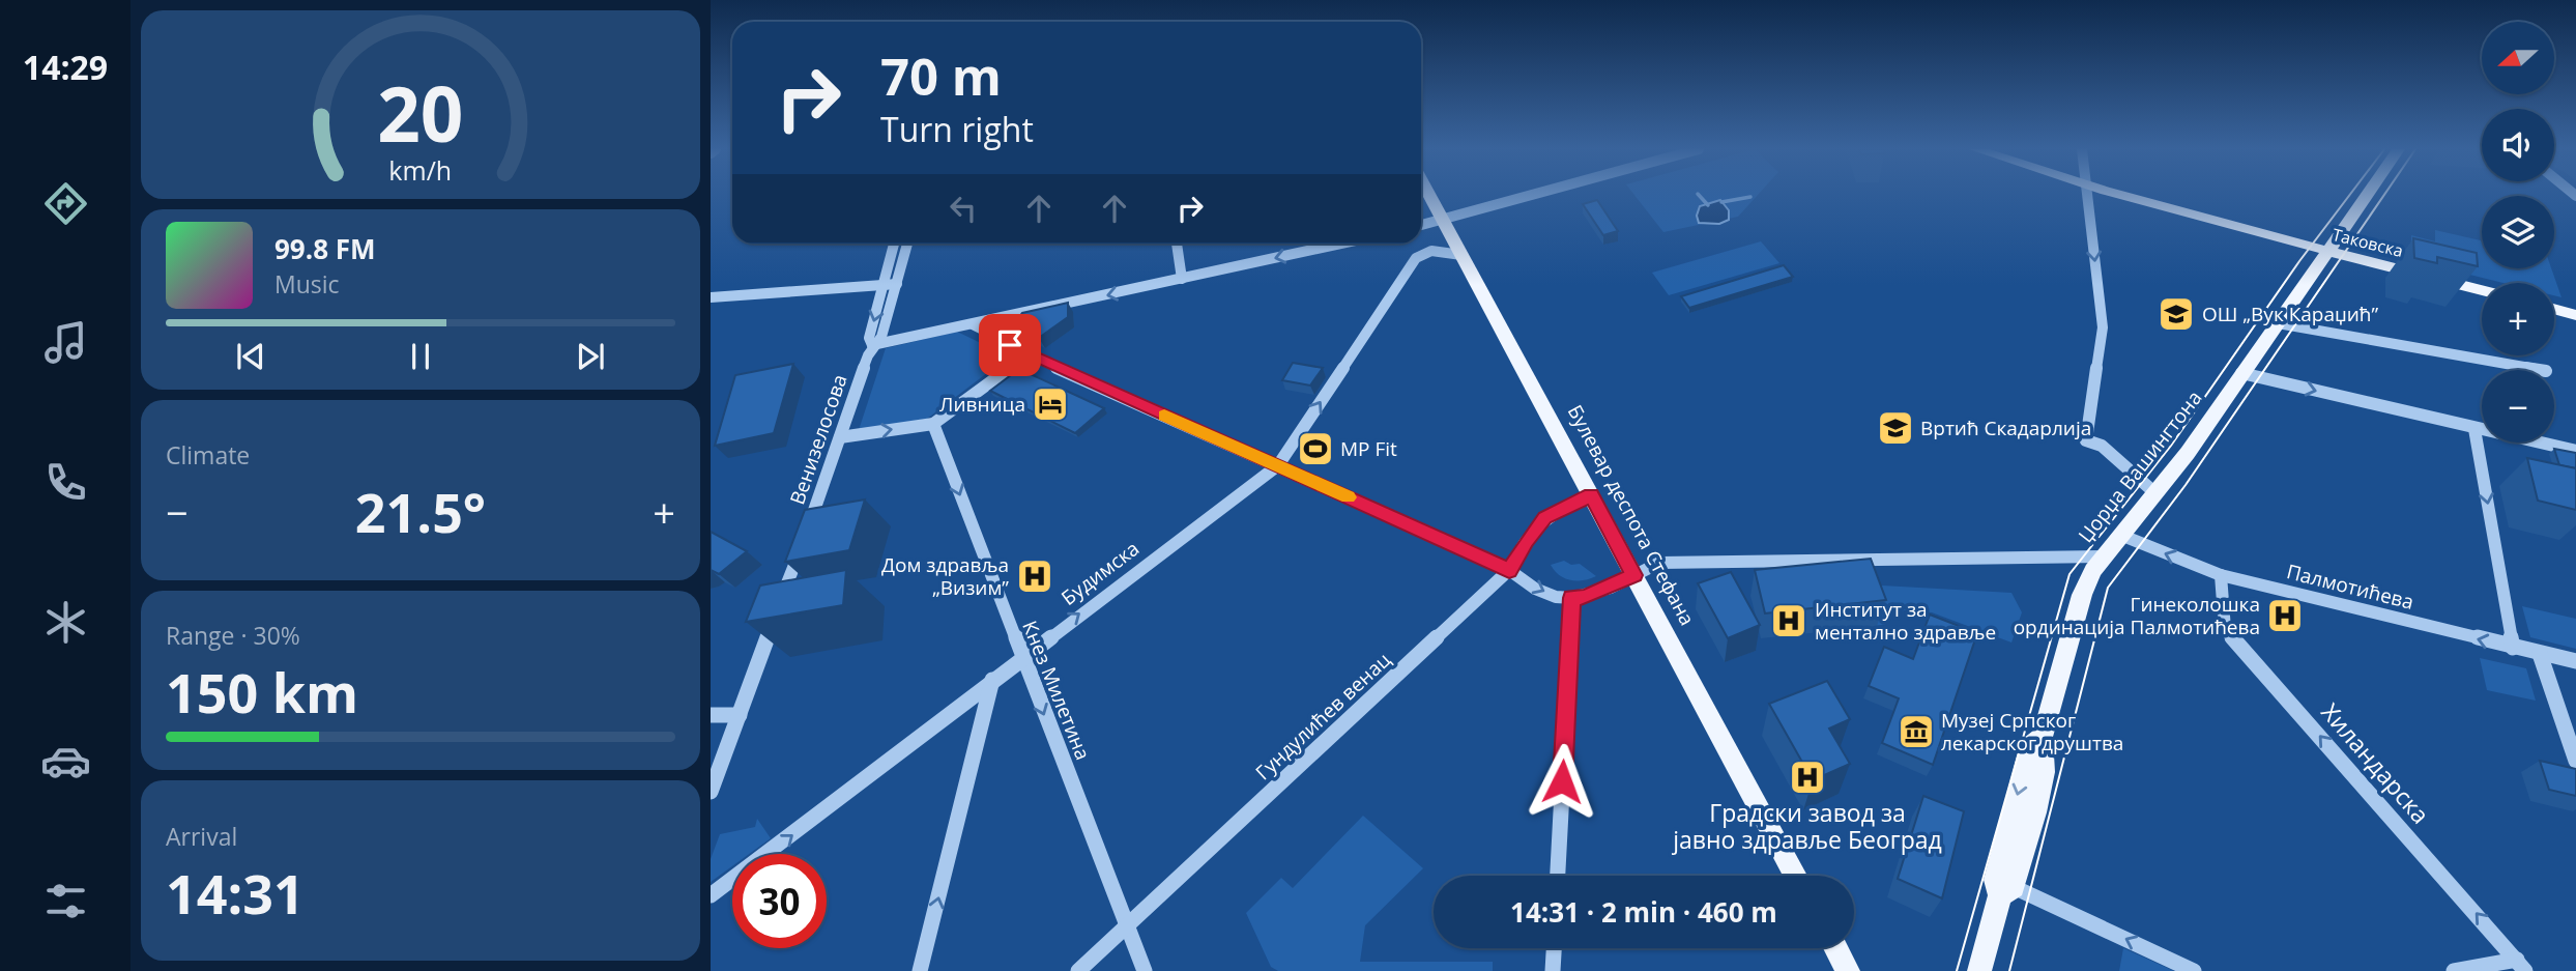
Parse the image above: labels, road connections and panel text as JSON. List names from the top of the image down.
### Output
{
  "streets": {
    "main road": ["Таковска", "Џорџа Вашингтона", "Булевар деспота Стефана"],
    "street": [
      "Венизелосова",
      "Будимска",
      "Палмотићева",
      "Кнез Милетина",
      "Гундулићев венац",
      "Хиландарска"
    ]
  },
  "crossings": [
    ["Таковска", "Џорџа Вашингтона"],
    ["Џорџа Вашингтона", "Палмотићева"],
    ["Булевар деспота Стефана", "Будимска"],
    ["Булевар деспота Стефана", "Гундулићев венац"],
    ["Будимска", "Кнез Милетина"],
    ["Палмотићева", "Хиландарска"],
    ["Кнез Милетина", "Гундулићев венац"]
  ],
  "one_way": [
    "Будимска",
    "Палмотићева",
    "Кнез Милетина",
    "Хиландарска"
  ],
  "places": {
    "school or university": ["ОШ „Вук Караџић”", "Вртић Скадарлија"],
    "hotel": ["Ливница"],
    "sports": ["MP Fit"],
    "hospital": [
      "Дом здравља „Визим”",
      "Гинеколошка ординација Палмотићева",
      "Институт за ментално здравље",
      "Градски завод за јавно здравље Београд"
    ],
    "museum": ["Музеј Српског лекарског друштва"]
  },
  "north": "left",
  "page": {
    "tabs": "14:29",
    "map_buttons": ["+", "−"],
    "turn": ["70 m", "Turn right"],
    "song": ["99.8 FM", "Music"],
    "tile": [
      "Climate",
      ["Range · 30%", "150 km"],
      ["Arrival", "14:31"]
    ],
    "heat": ["−", "21.5°", "+"],
    "limit": "30",
    "trip": "14:31 · 2 min · 460 m",
    "gauge": ["20", "km/h"]
  }
}
